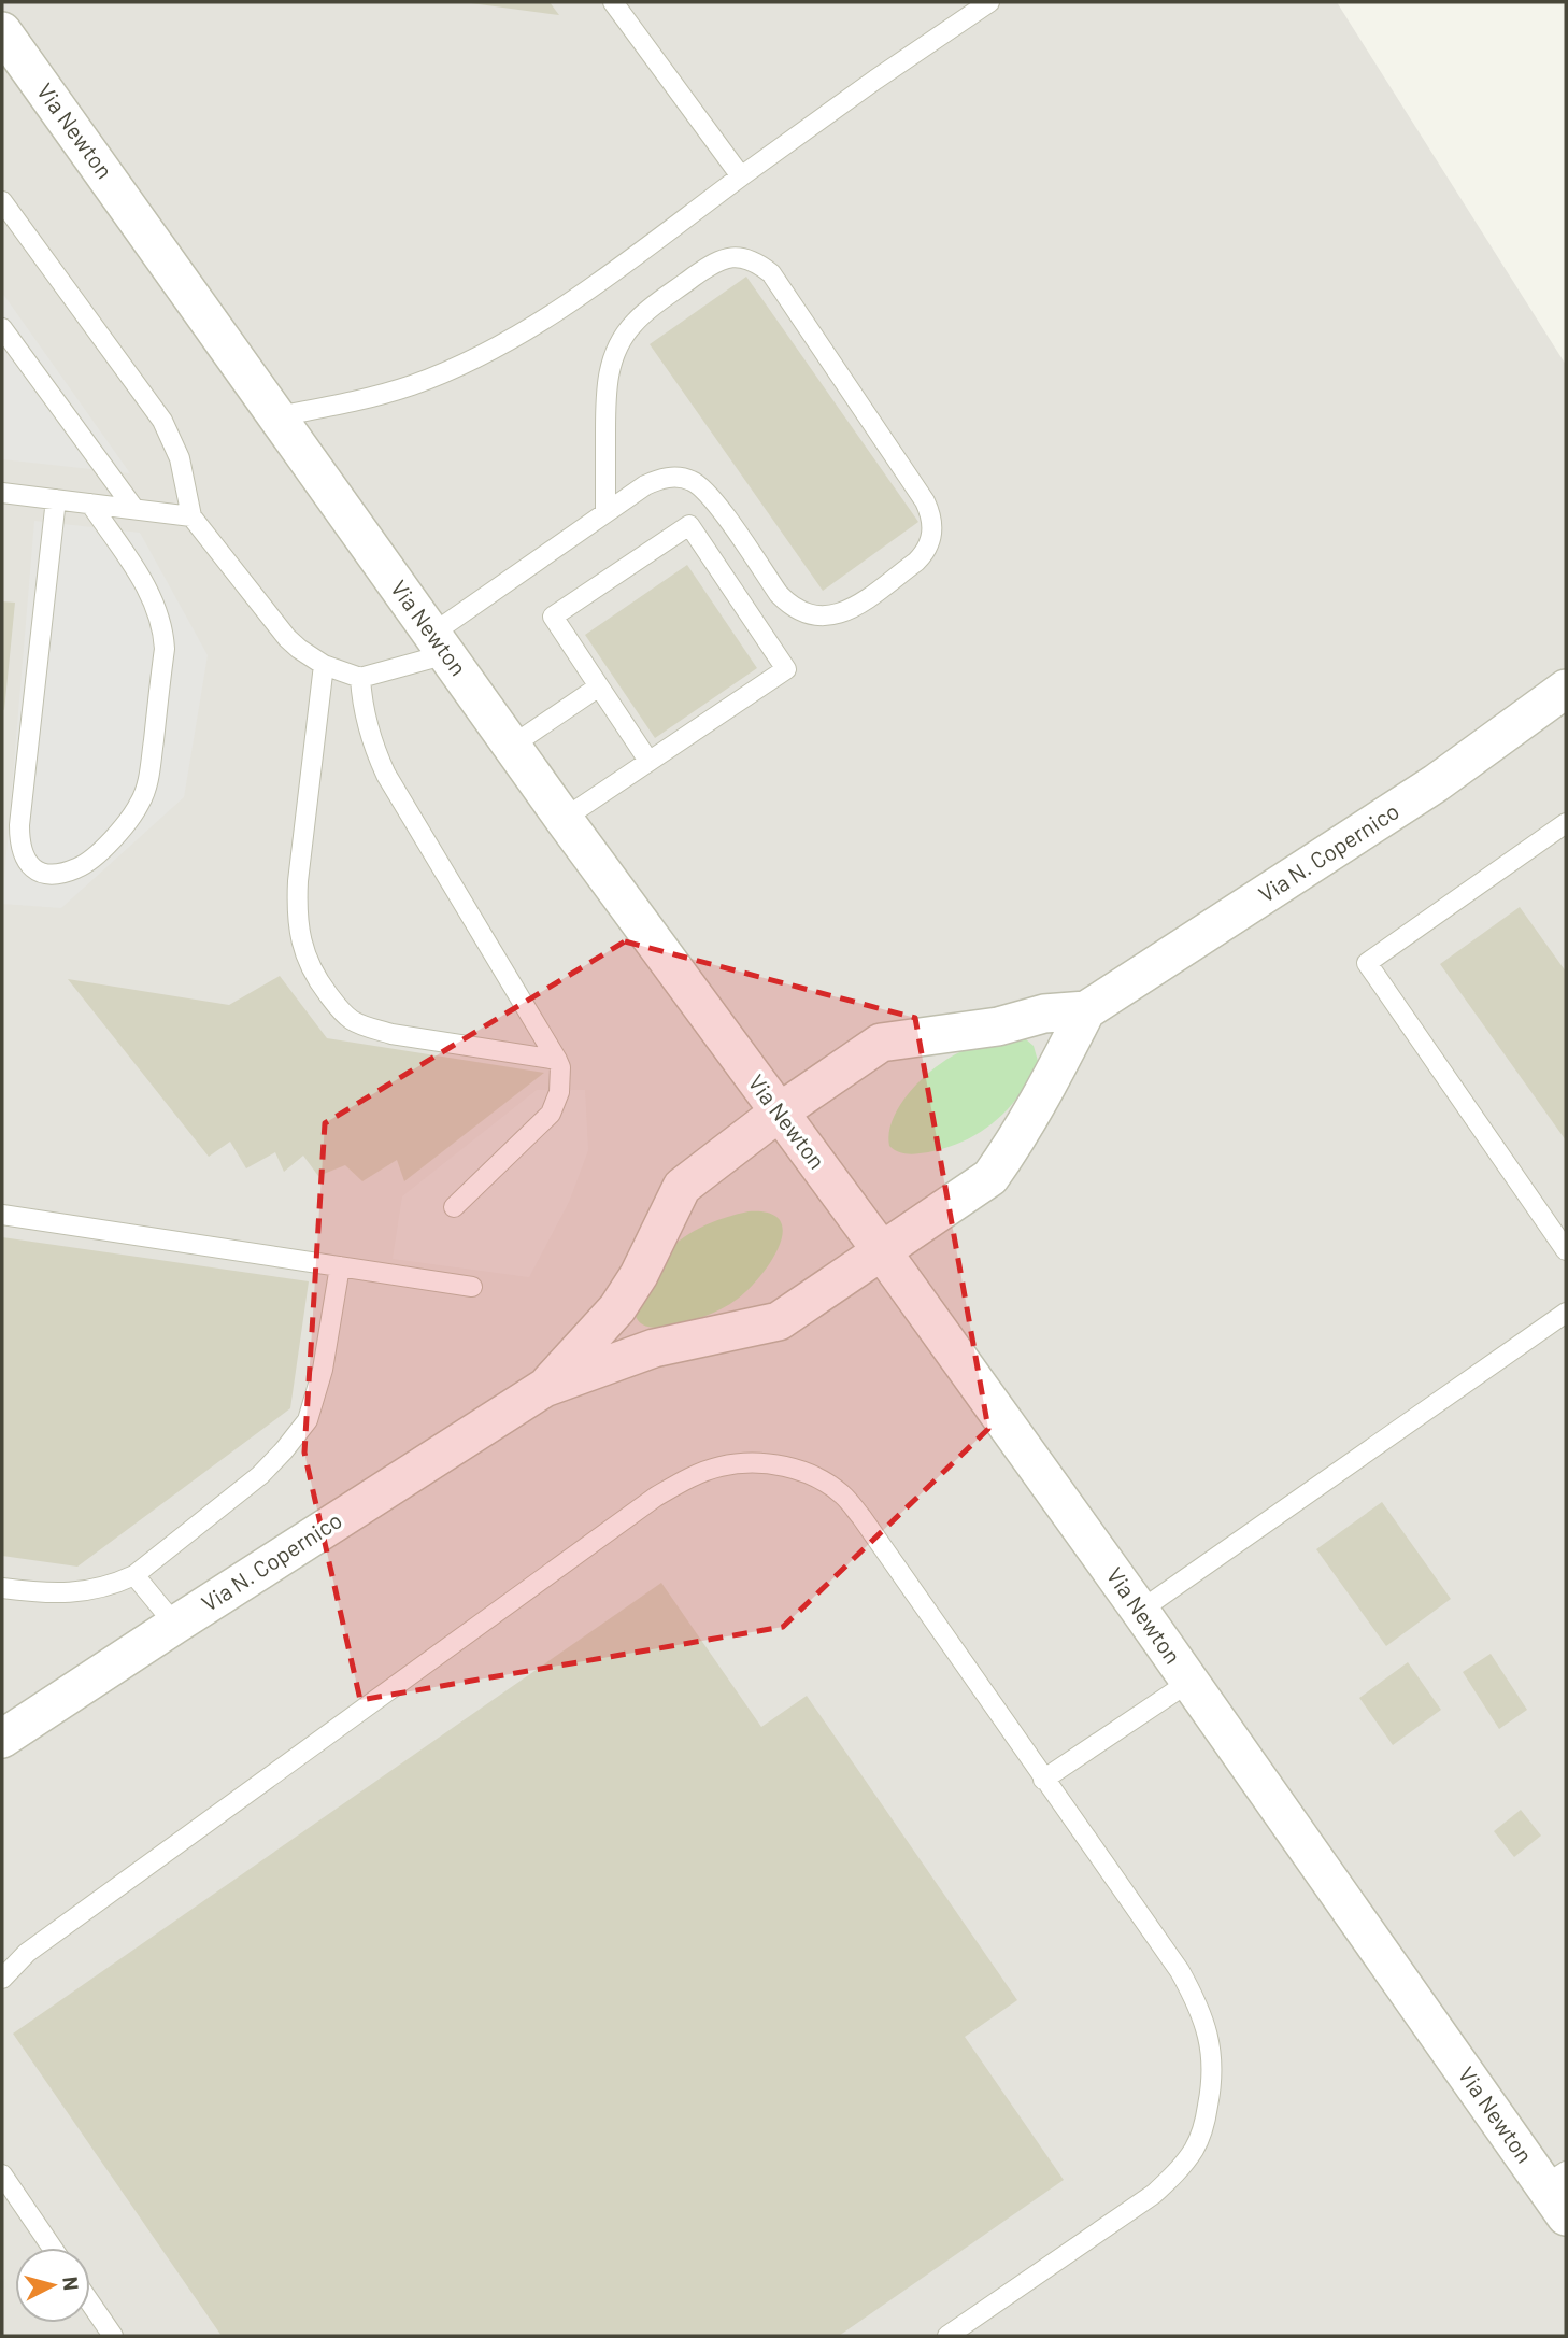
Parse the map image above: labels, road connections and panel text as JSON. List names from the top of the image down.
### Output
{
  "streets": {
    "street": ["Via Newton", "Via N. Copernico"]
  },
  "north": "right"
}
